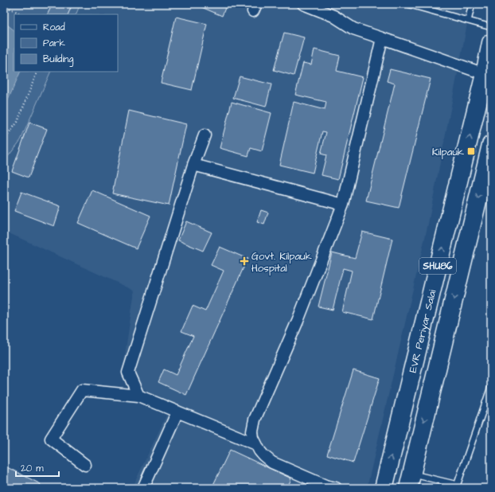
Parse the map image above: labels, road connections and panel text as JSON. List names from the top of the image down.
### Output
{
  "streets": {
    "main road": ["SHU86", "EVR Periyar Salai"]
  },
  "places": {
    "transit": ["Kilpauk"],
    "health": ["Govt. Kilpauk Hospital"]
  },
  "legend": ["Road", "Park", "Building"],
  "scale_bar": "20 m"
}
